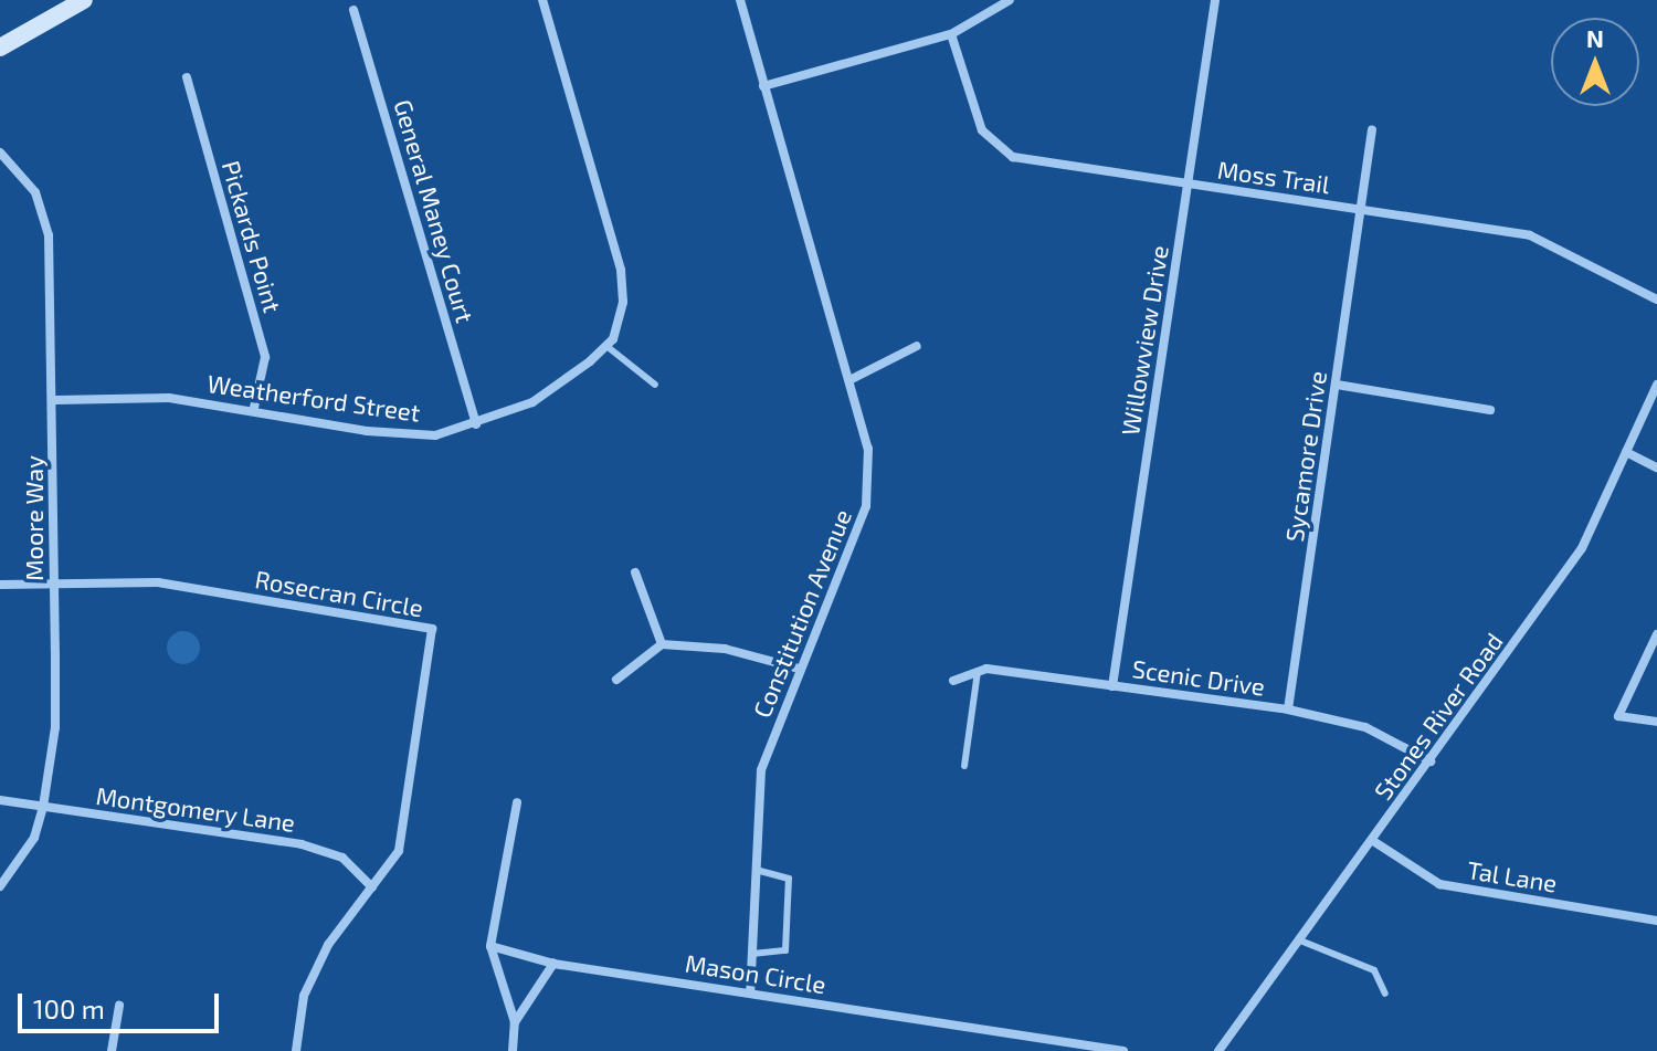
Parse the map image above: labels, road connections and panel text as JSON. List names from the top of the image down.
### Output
{
  "streets": {
    "street": [
      "Moss Trail",
      "General Maney Court",
      "Pickards Point",
      "Willowview Drive",
      "Weatherford Street",
      "Sycamore Drive",
      "Moore Way",
      "Rosecran Circle",
      "Constitution Avenue",
      "Scenic Drive",
      "Stones River Road",
      "Montgomery Lane",
      "Tal Lane",
      "Mason Circle"
    ]
  },
  "crossings": [
    ["Moss Trail", "Willowview Drive"],
    ["Moss Trail", "Sycamore Drive"],
    ["General Maney Court", "Weatherford Street"],
    ["Pickards Point", "Weatherford Street"],
    ["Willowview Drive", "Scenic Drive"],
    ["Weatherford Street", "Moore Way"],
    ["Sycamore Drive", "Scenic Drive"],
    ["Moore Way", "Rosecran Circle"],
    ["Moore Way", "Montgomery Lane"],
    ["Rosecran Circle", "Montgomery Lane"],
    ["Constitution Avenue", "Mason Circle"],
    ["Scenic Drive", "Stones River Road"],
    ["Stones River Road", "Tal Lane"]
  ],
  "scale_bar": "100 m",
  "north": "top"
}
